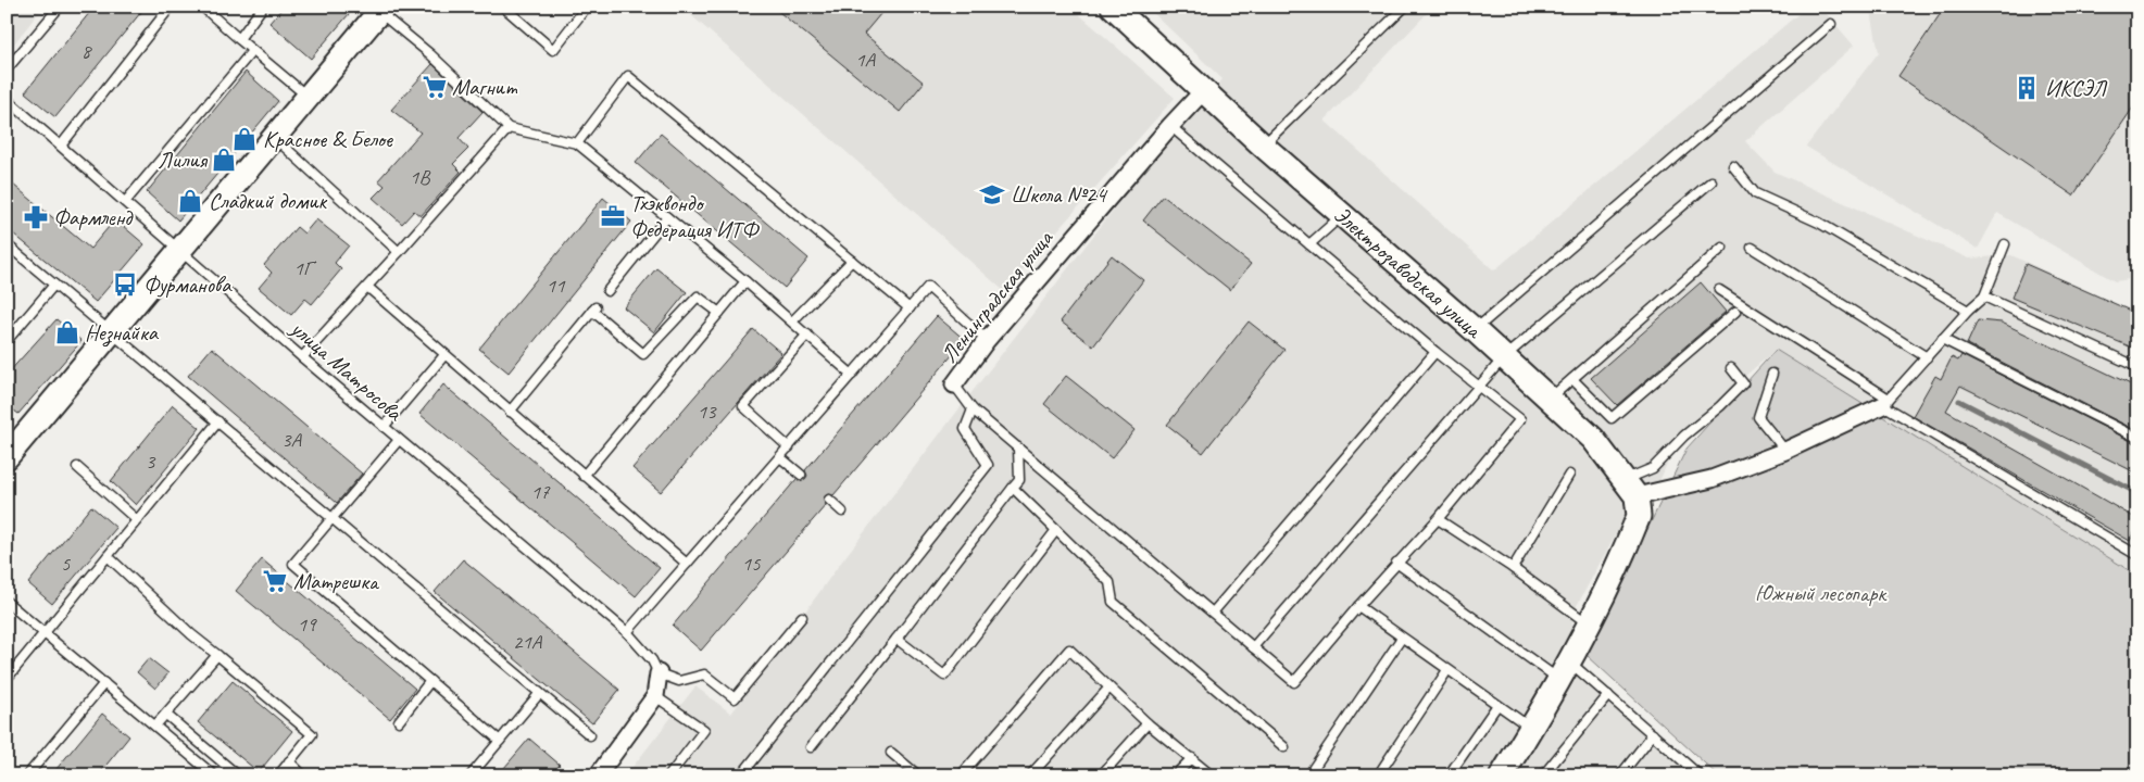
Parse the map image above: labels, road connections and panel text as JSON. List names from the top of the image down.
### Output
{
  "streets": {
    "street": ["Электрозаводская улица", "Ленинградская улица"],
    "lane": ["улица Матросова"]
  },
  "crossings": [
    ["Электрозаводская улица", "Ленинградская улица"]
  ],
  "parks": ["Южный лесопарк"],
  "places": {
    "supermarket": ["Магнит", "Матрешка"],
    "building": ["ИКСЭЛ"],
    "shop": [
      "Красное & Белое",
      "Лилия",
      "Сладкий домик",
      "Незнайка"
    ],
    "school or university": ["Школа №24"],
    "office": ["Тхэквондо Федерация ИТФ"],
    "pharmacy": ["Фармленд"],
    "bus stop": ["Фурманова"]
  },
  "house_numbers": [
    "8",
    "1А",
    "1В",
    "1Г",
    "11",
    "13",
    "3А",
    "3",
    "17",
    "5",
    "15",
    "19",
    "21А"
  ]
}
